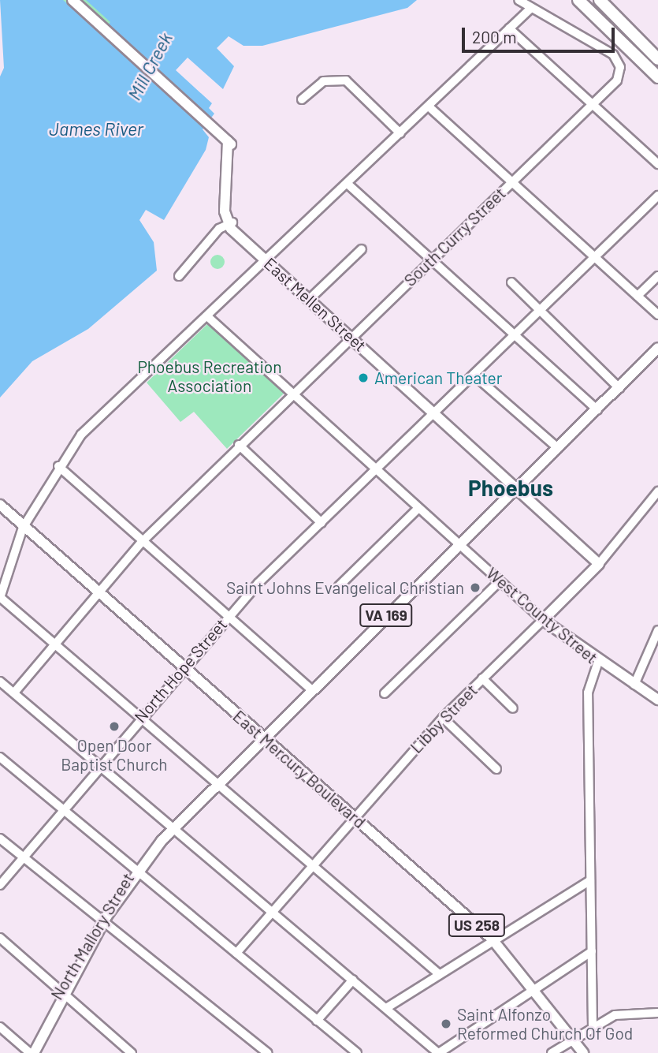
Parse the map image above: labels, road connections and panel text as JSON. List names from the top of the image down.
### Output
{
  "streets": {
    "main road": [
      "East Mellen Street",
      "VA 169",
      "West County Street",
      "Libby Street",
      "East Mercury Boulevard",
      "US 258",
      "North Mallory Street"
    ],
    "street": ["South Curry Street", "North Hope Street"]
  },
  "crossings": [
    ["South Curry Street", "East Mellen Street"],
    ["South Curry Street", "West County Street"],
    ["South Curry Street", "East Mercury Boulevard"],
    ["East Mellen Street", "VA 169"],
    ["East Mellen Street", "North Hope Street"],
    ["East Mellen Street", "Libby Street"],
    ["VA 169", "West County Street"],
    ["VA 169", "North Mallory Street"],
    ["West County Street", "North Hope Street"],
    ["West County Street", "Libby Street"],
    ["West County Street", "North Mallory Street"],
    ["North Hope Street", "East Mercury Boulevard"],
    ["Libby Street", "East Mercury Boulevard"],
    ["East Mercury Boulevard", "North Mallory Street"]
  ],
  "districts": ["Phoebus"],
  "water": ["Mill Creek", "James River"],
  "parks": ["Phoebus Recreation Association"],
  "places": [
    "American Theater",
    "Saint Johns Evangelical Christian",
    "Open Door Baptist Church",
    "Saint Alfonzo Reformed Church Of God"
  ],
  "scale_bar": "200 m"
}
